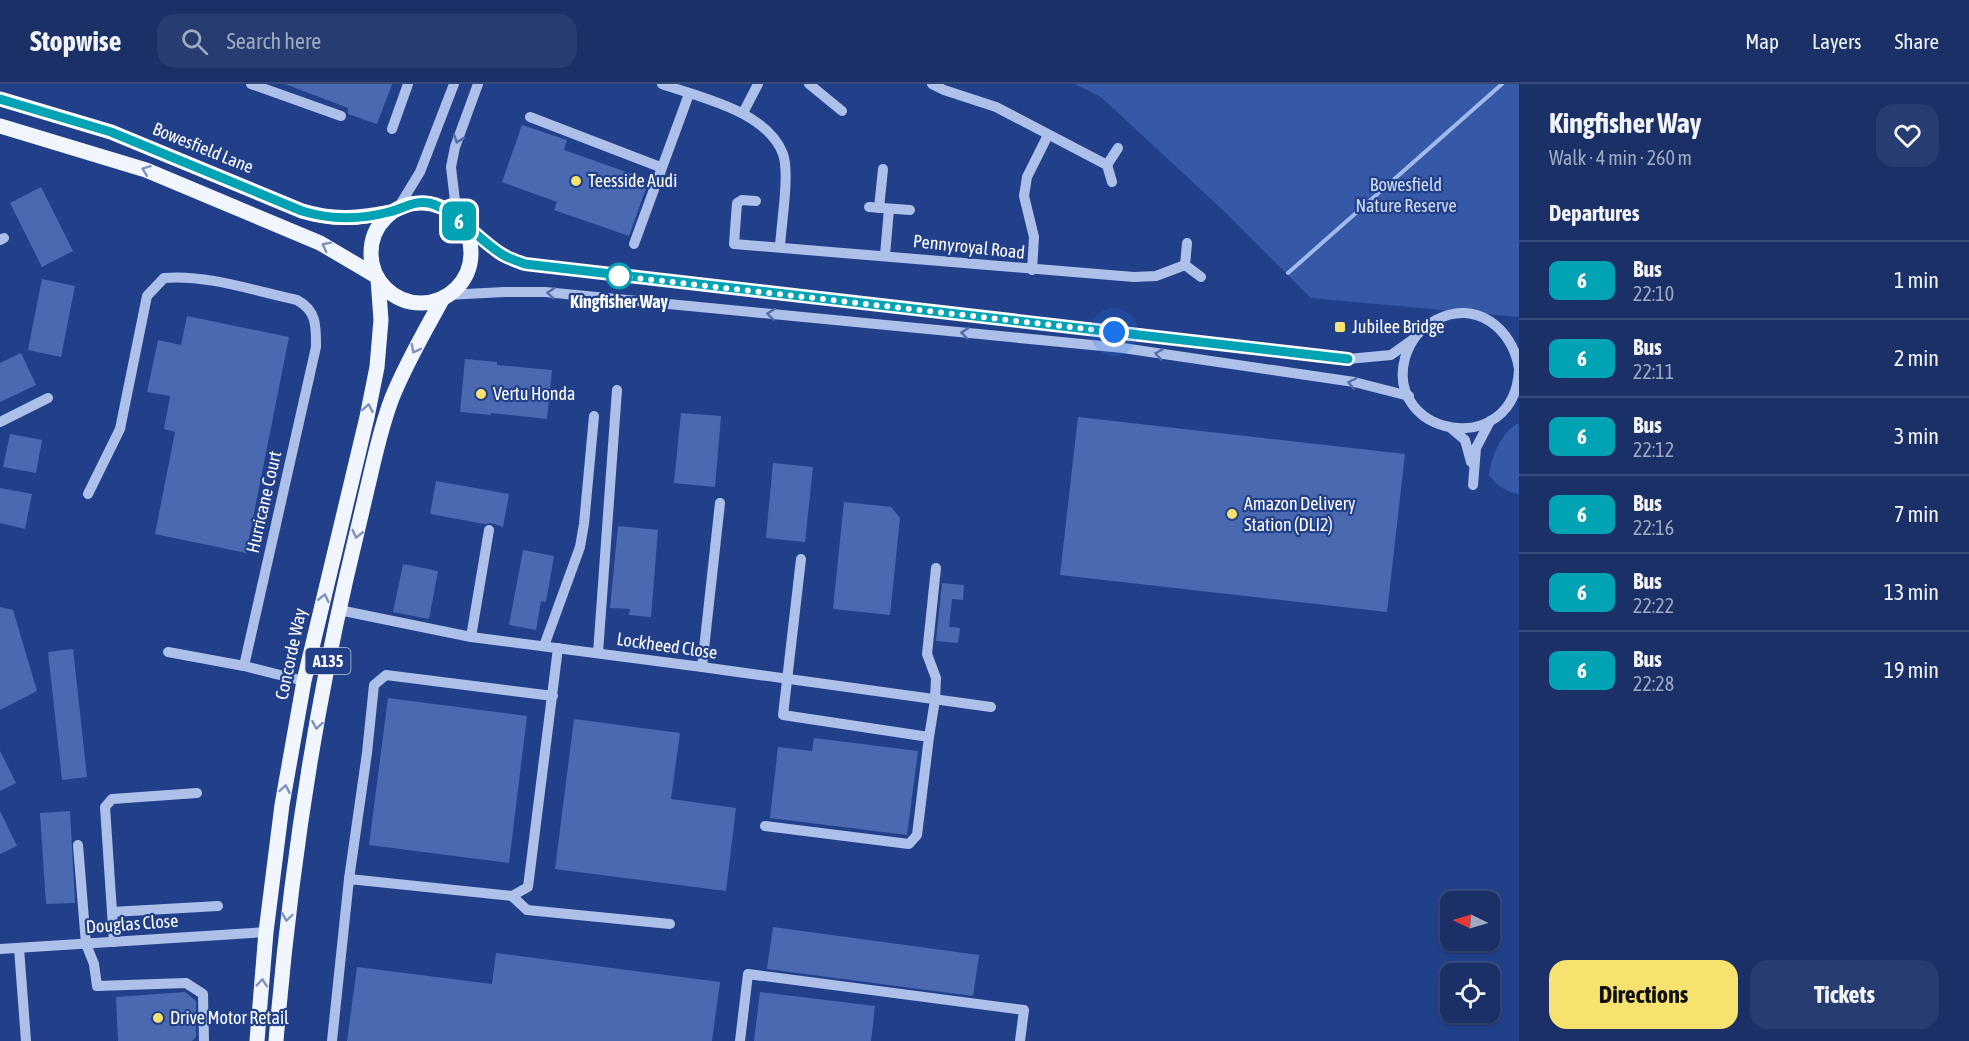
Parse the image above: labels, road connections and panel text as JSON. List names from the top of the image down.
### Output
{
  "streets": {
    "main road": ["Bowesfield Lane", "Concorde Way", "A135"],
    "street": [
      "Pennyroyal Road",
      "Hurricane Court",
      "Lockheed Close",
      "Douglas Close"
    ]
  },
  "crossings": [
    ["Bowesfield Lane", "Concorde Way"],
    ["Bowesfield Lane", "A135"],
    ["Lockheed Close", "A135"],
    ["Concorde Way", "A135"],
    ["Concorde Way", "Douglas Close"]
  ],
  "parks": ["Bowesfield Nature Reserve"],
  "places": {
    "other": [
      "Teesside Audi",
      "Kingfisher Way",
      "Vertu Honda",
      "Amazon Delivery Station (DLI2)",
      "Drive Motor Retail"
    ],
    "transit": ["Jubilee Bridge"]
  },
  "lines": ["bus line 6"],
  "north": "left",
  "page": {
    "header": "Stopwise",
    "search": "Search here",
    "nav": ["Map", "Layers", "Share"],
    "on_map": "6",
    "heading": [
      ["Kingfisher Way", "Walk · 4 min · 260 m"],
      "Departures"
    ],
    "list": [
      {
        "mark": "6",
        "name": "Bus",
        "note": "22:10",
        "value": "1 min"
      },
      {
        "mark": "6",
        "name": "Bus",
        "note": "22:11",
        "value": "2 min"
      },
      {
        "mark": "6",
        "name": "Bus",
        "note": "22:12",
        "value": "3 min"
      },
      {
        "mark": "6",
        "name": "Bus",
        "note": "22:16",
        "value": "7 min"
      },
      {
        "mark": "6",
        "name": "Bus",
        "note": "22:22",
        "value": "13 min"
      },
      {
        "mark": "6",
        "name": "Bus",
        "note": "22:28",
        "value": "19 min"
      }
    ],
    "buttons": ["Directions", "Tickets"]
  }
}
